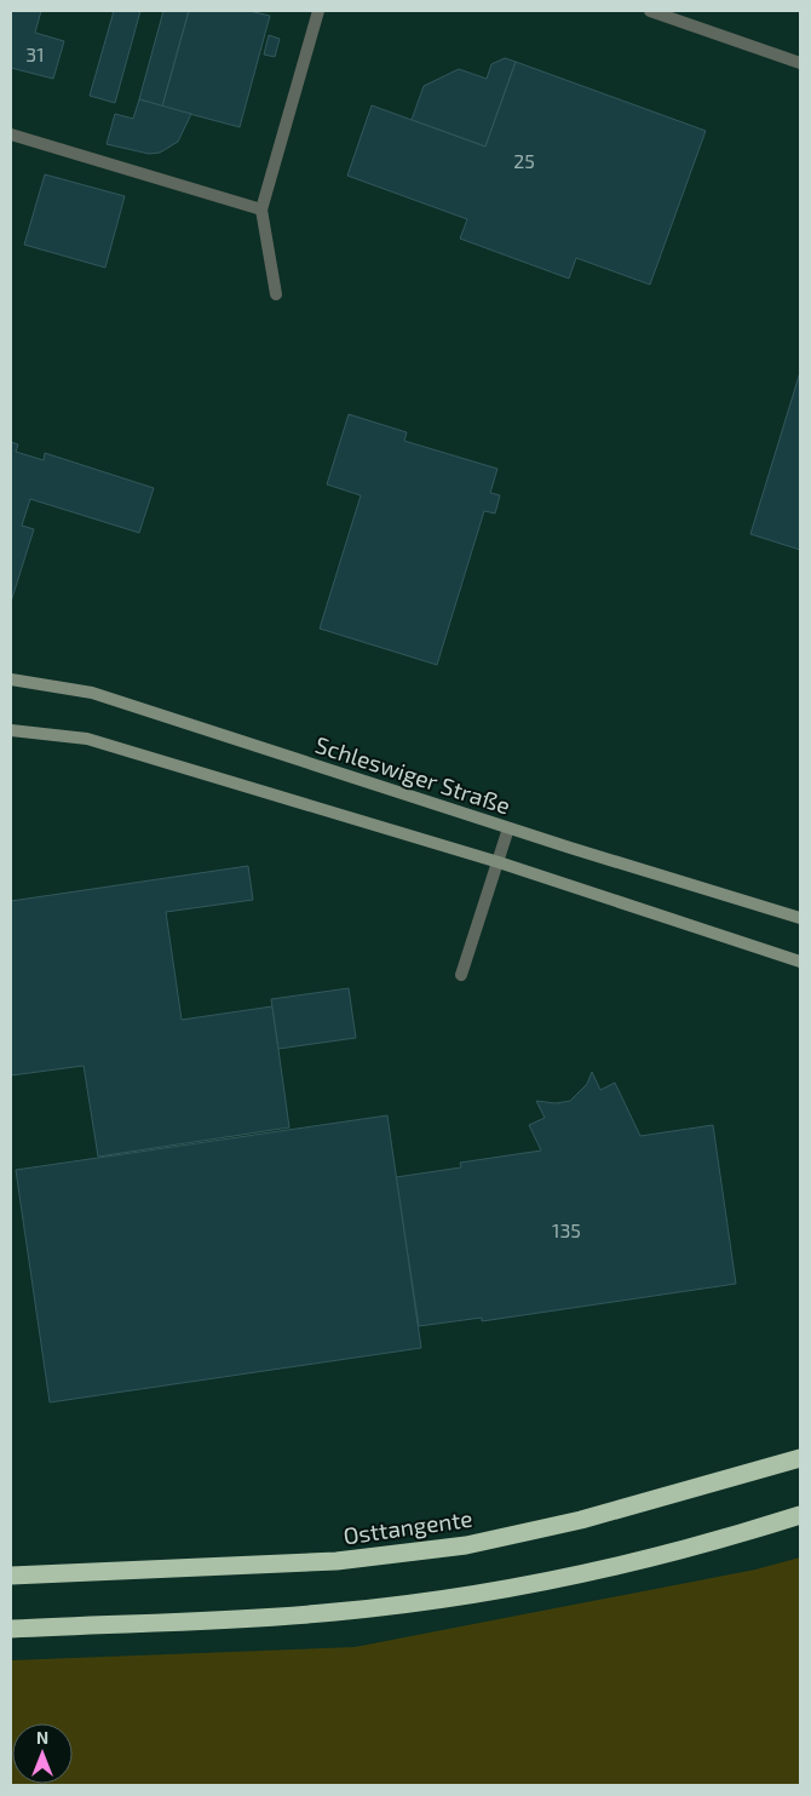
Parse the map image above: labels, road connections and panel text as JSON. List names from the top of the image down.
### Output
{
  "streets": {
    "highway": ["Osttangente"],
    "main road": ["Schleswiger Straße"]
  },
  "house_numbers": ["31", "25", "135"],
  "north": "top"
}
